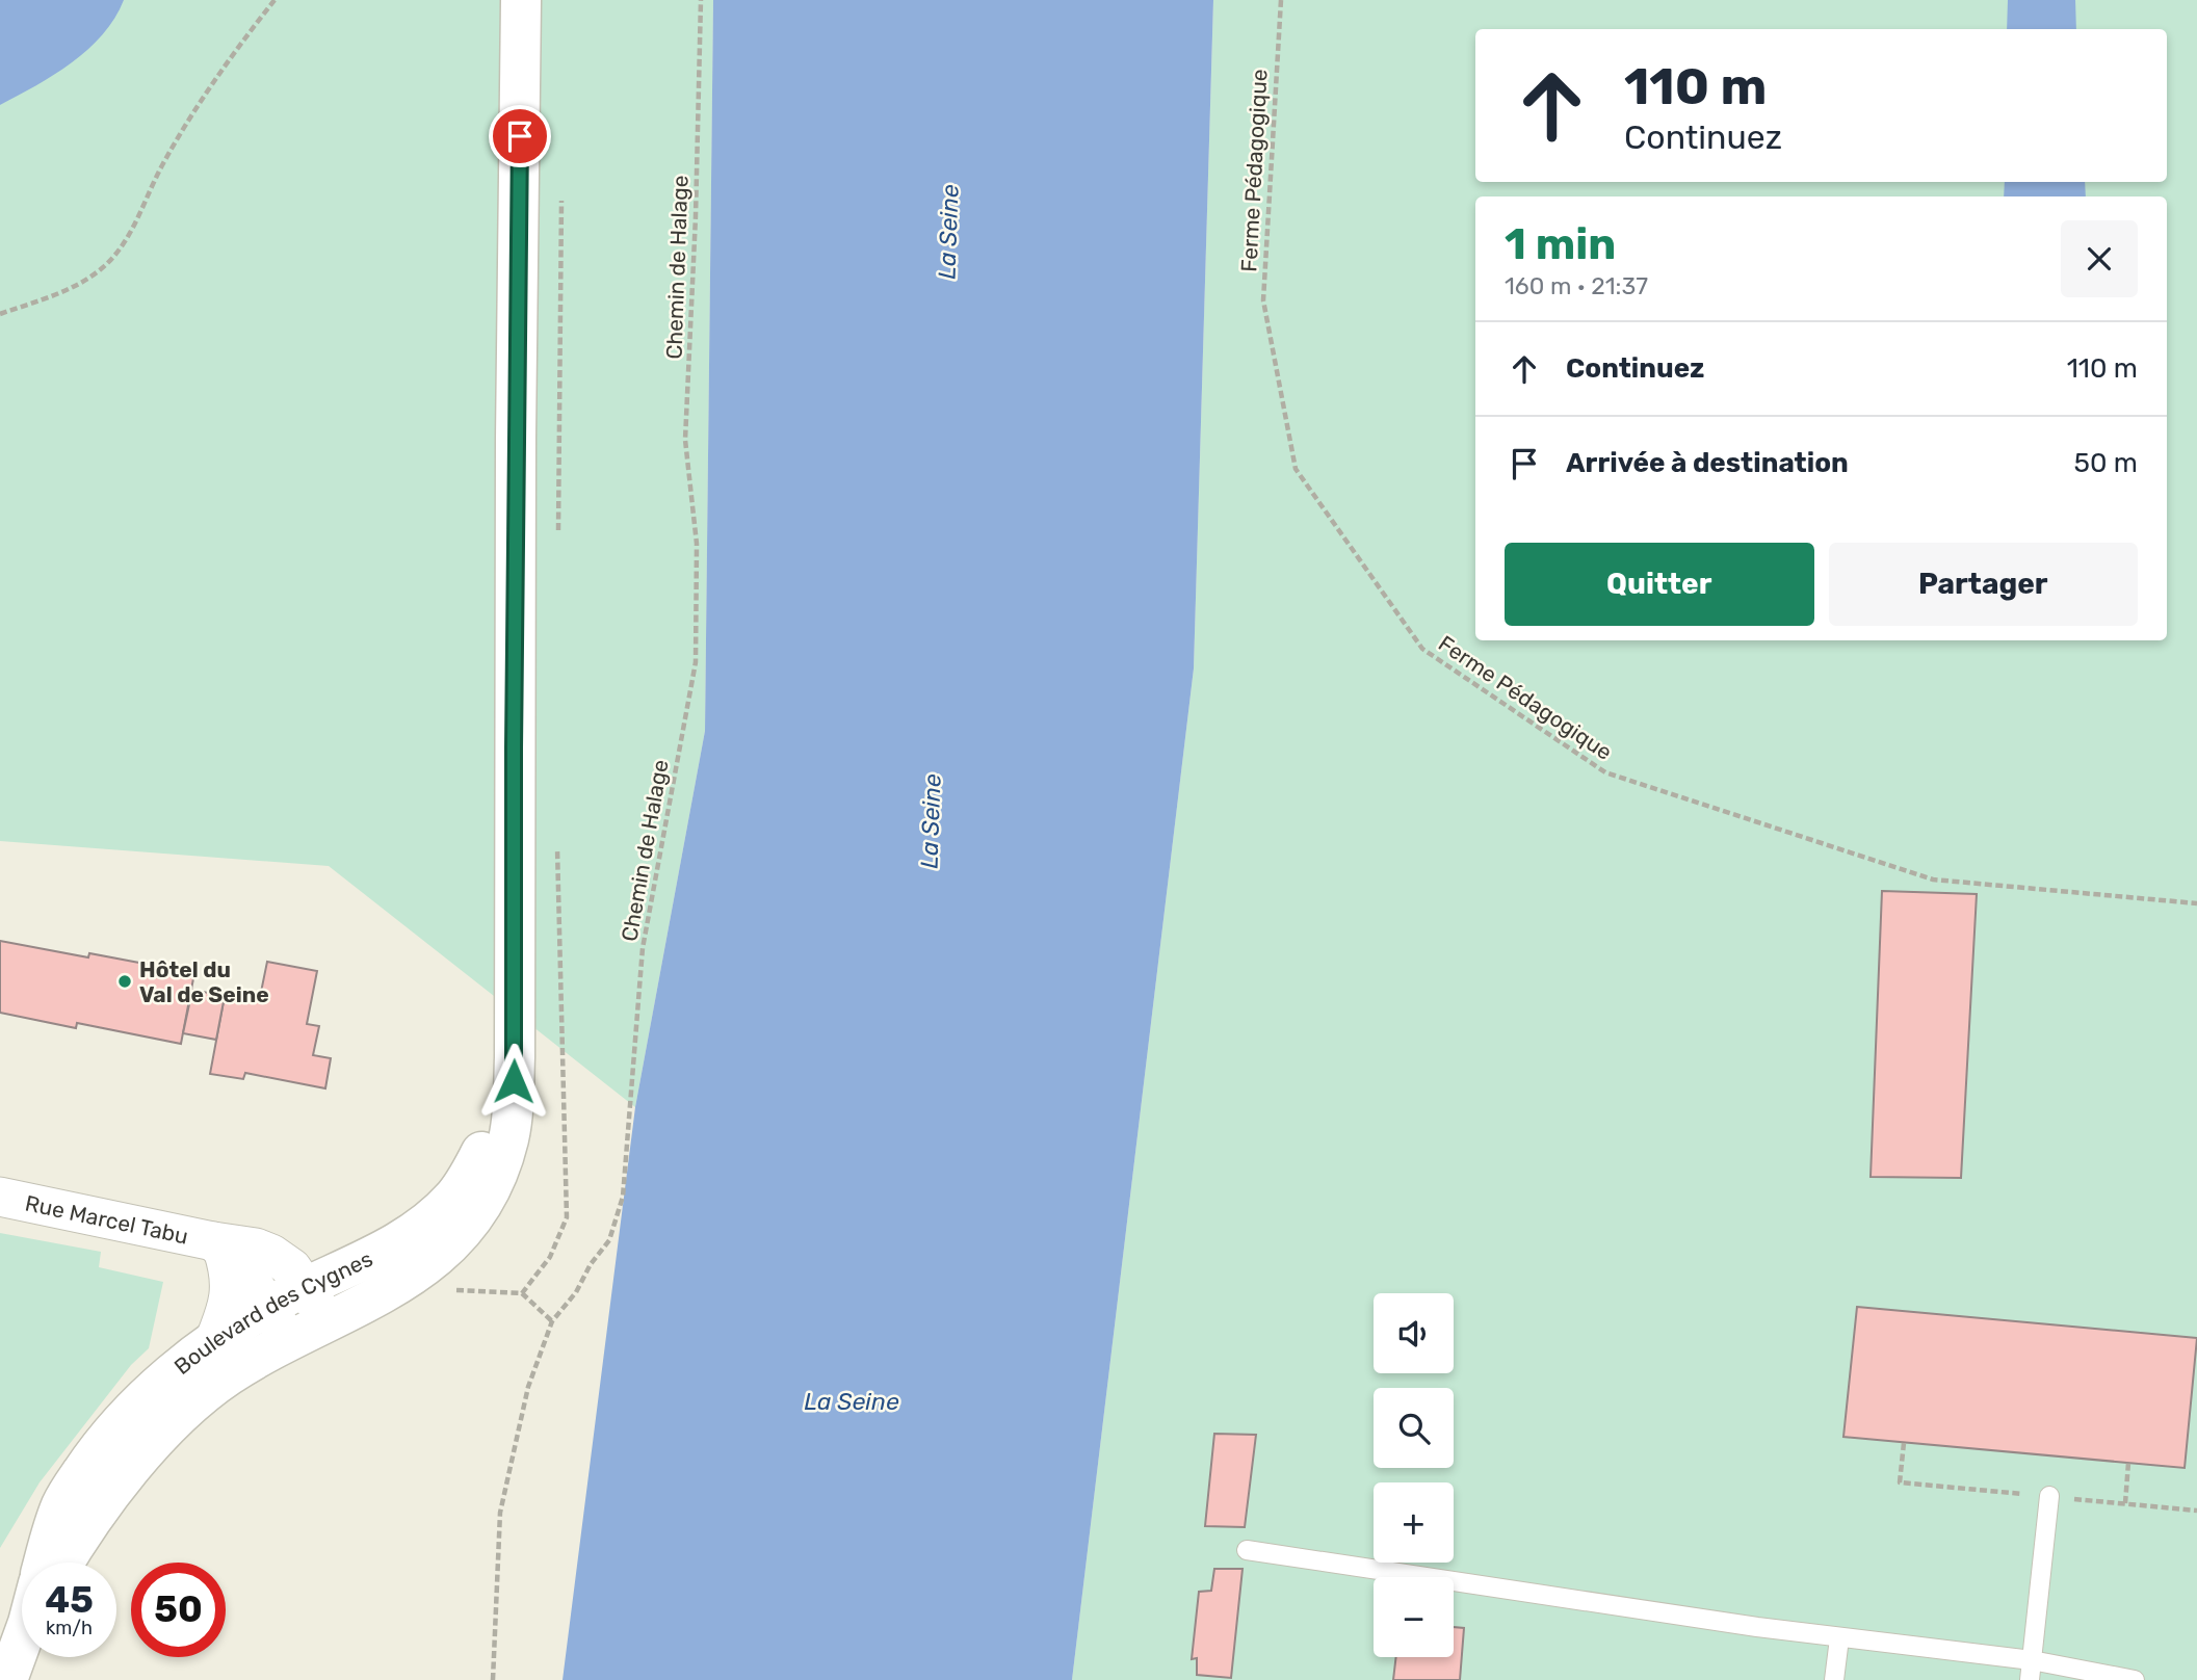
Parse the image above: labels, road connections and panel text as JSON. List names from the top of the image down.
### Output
{
  "streets": {
    "main road": ["Boulevard des Cygnes"],
    "street": ["Rue Marcel Tabu"],
    "path": ["Ferme Pédagogique", "Chemin de Halage"]
  },
  "crossings": [
    ["Rue Marcel Tabu", "Boulevard des Cygnes"]
  ],
  "water": ["La Seine"],
  "places": ["Hôtel du Val de Seine"],
  "page": {
    "turn": ["110 m", "Continuez"],
    "heading": ["1 min", "160 m · 21:37"],
    "list": [
      {
        "name": "Continuez",
        "value": "110 m"
      },
      {
        "name": "Arrivée à destination",
        "value": "50 m"
      }
    ],
    "buttons": ["Quitter", "Partager"],
    "map_buttons": ["+", "−"],
    "speed": "45 km/h",
    "limit": "50"
  }
}
